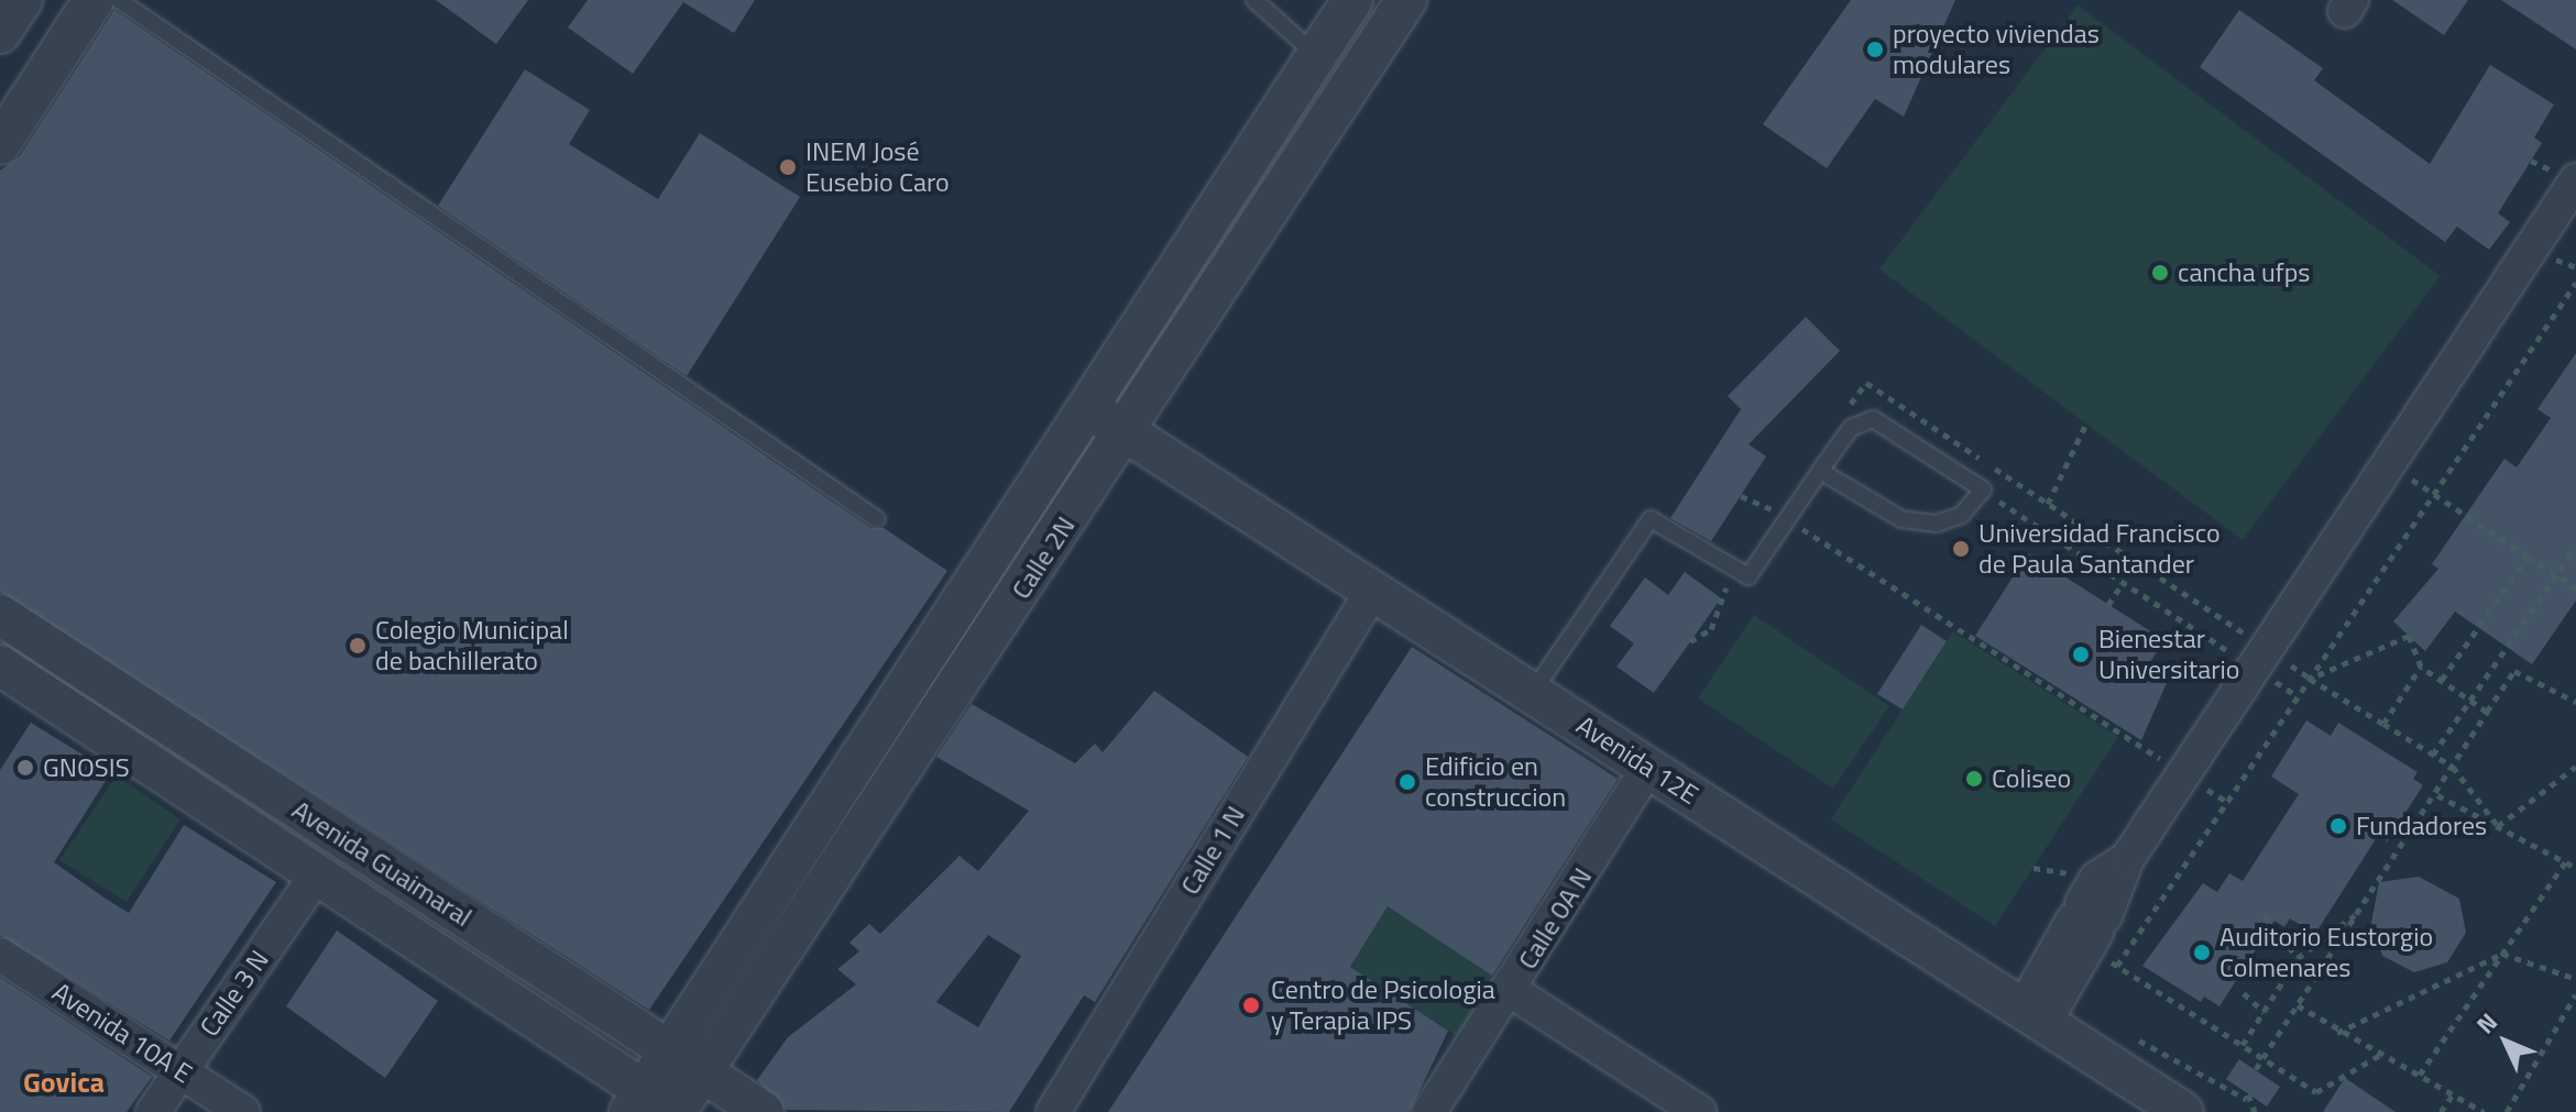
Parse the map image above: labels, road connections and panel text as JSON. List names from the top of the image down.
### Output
{
  "streets": {
    "street": [
      "Calle 2N",
      "Avenida 12E",
      "Calle 1 N",
      "Avenida Guaimaral",
      "Calle 0A N",
      "Calle 3 N",
      "Avenida 10A E"
    ]
  },
  "crossings": [
    ["Calle 2N", "Avenida 12E"],
    ["Calle 2N", "Avenida Guaimaral"],
    ["Avenida 12E", "Calle 1 N"],
    ["Avenida 12E", "Calle 0A N"],
    ["Avenida Guaimaral", "Calle 3 N"],
    ["Calle 3 N", "Avenida 10A E"]
  ],
  "districts": ["Govica"],
  "places": [
    "proyecto viviendas modulares",
    "INEM José Eusebio Caro",
    "cancha ufps",
    "Universidad Francisco de Paula Santander",
    "Colegio Municipal de bachillerato",
    "Bienestar Universitario",
    "GNOSIS",
    "Coliseo",
    "Edificio en construccion",
    "Fundadores",
    "Auditorio Eustorgio Colmenares",
    "Centro de Psicologia y Terapia IPS"
  ],
  "north": "top left"
}
